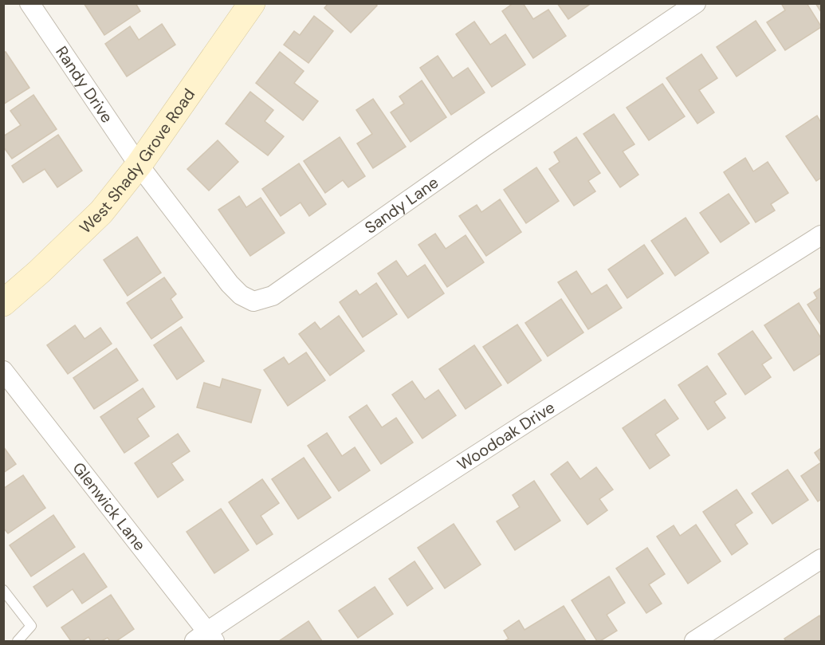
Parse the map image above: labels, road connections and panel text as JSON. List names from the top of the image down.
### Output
{
  "streets": {
    "main road": ["West Shady Grove Road"],
    "street": [
      "Randy Drive",
      "Sandy Lane",
      "Woodoak Drive",
      "Glenwick Lane"
    ]
  },
  "crossings": [
    ["Randy Drive", "West Shady Grove Road"],
    ["Randy Drive", "Sandy Lane"],
    ["West Shady Grove Road", "Sandy Lane"],
    ["Woodoak Drive", "Glenwick Lane"]
  ]
}
